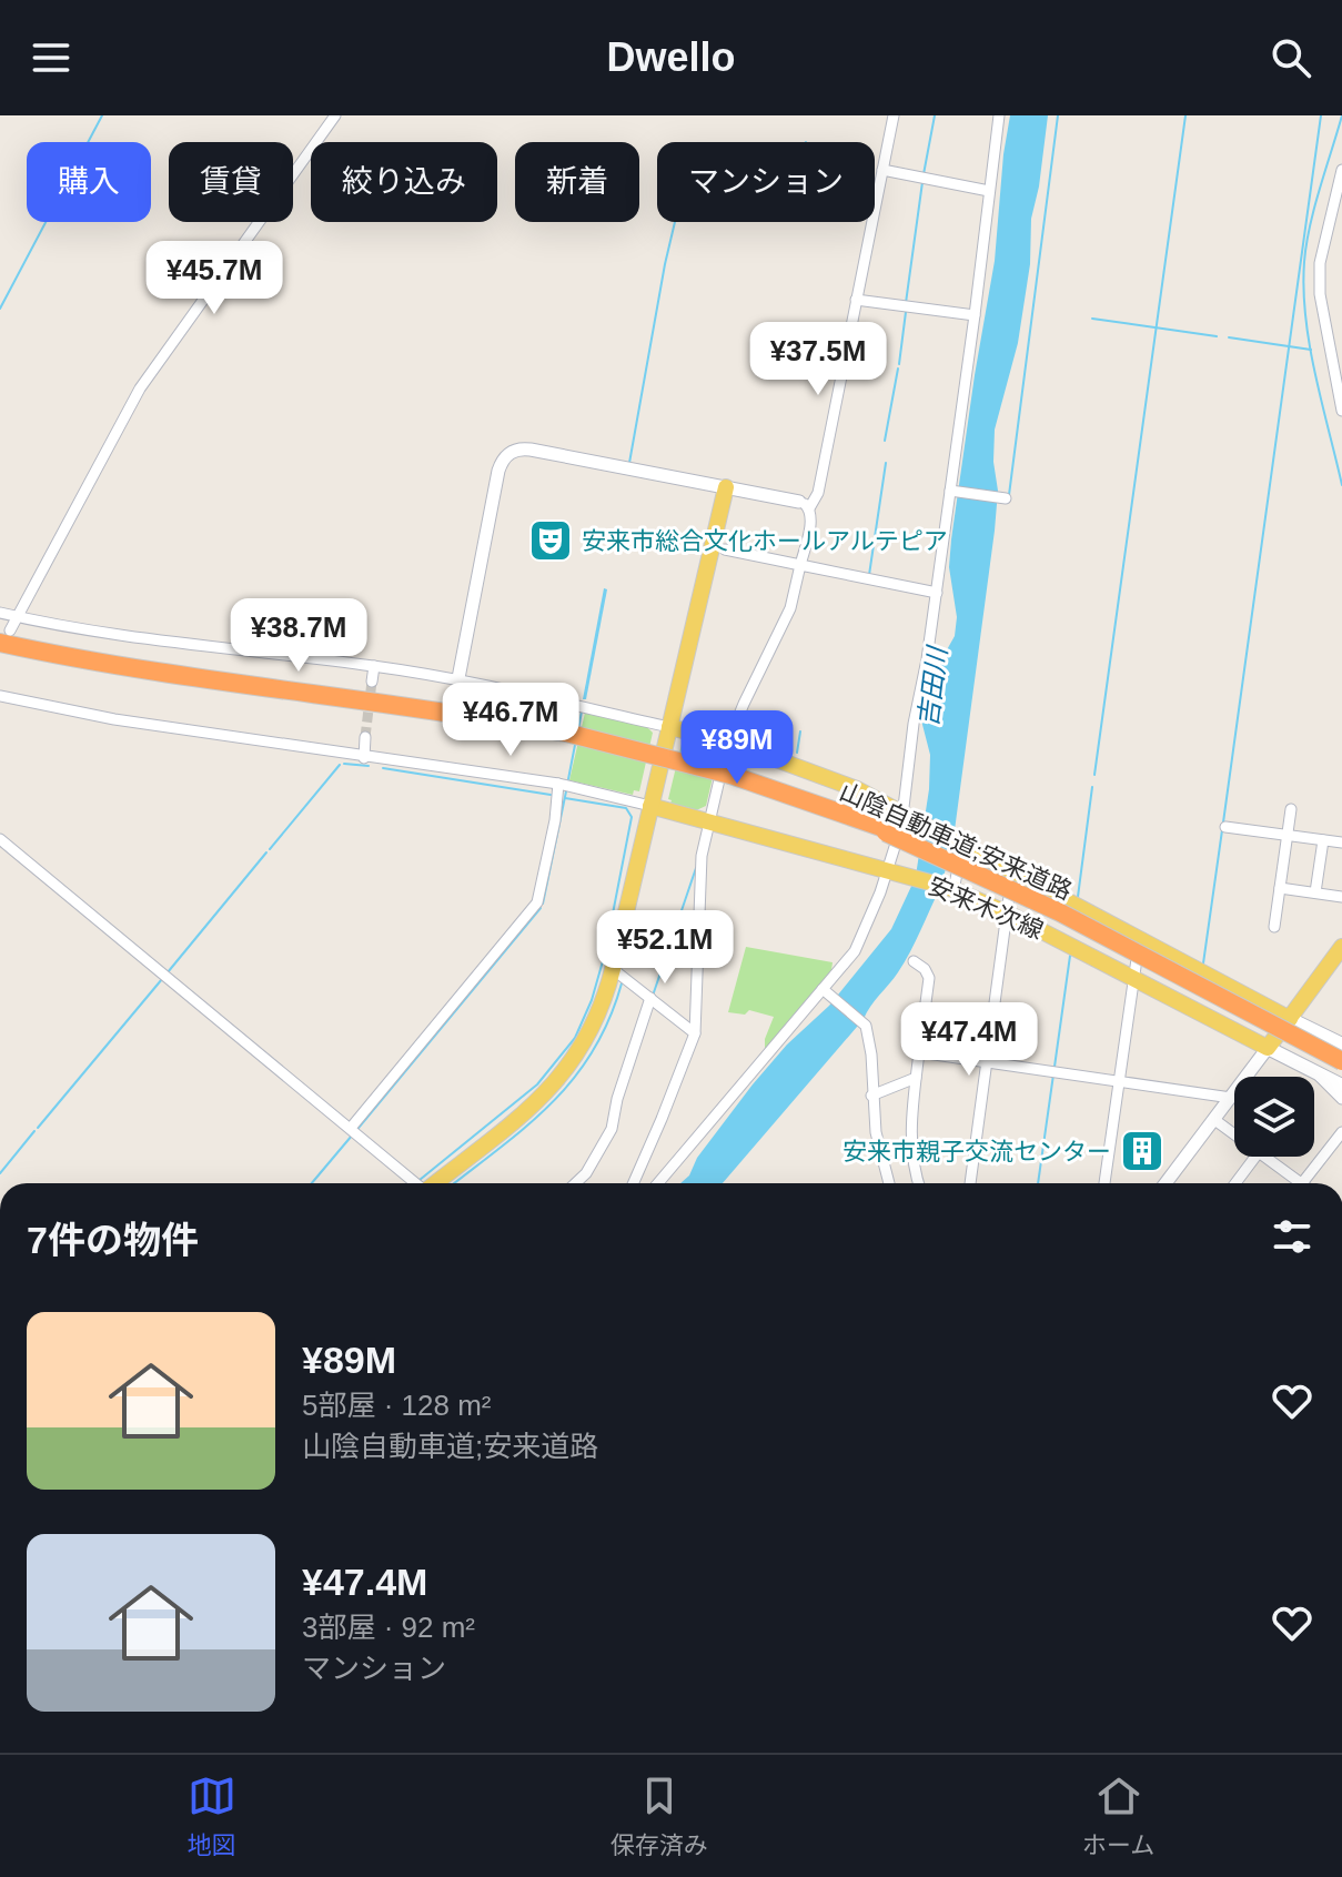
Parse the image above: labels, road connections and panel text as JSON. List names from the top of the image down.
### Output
{
  "streets": {
    "highway": ["山陰自動車道;安来道路"],
    "main road": ["安来木次線"]
  },
  "water": ["吉田川"],
  "places": {
    "theatre": ["安来市総合文化ホールアルテピア"],
    "building": ["安来市親子交流センター"]
  },
  "page": {
    "header": "Dwello",
    "chip": [
      "購入",
      "賃貸",
      "絞り込み",
      "新着",
      "マンション"
    ],
    "price": [
      "¥45.7M",
      "¥37.5M",
      "¥38.7M",
      "¥46.7M",
      "¥89M",
      "¥52.1M",
      "¥47.4M"
    ],
    "heading": "7件の物件",
    "list": [
      {
        "name": "¥89M",
        "note": "5部屋 · 128 m² · 山陰自動車道;安来道路"
      },
      {
        "name": "¥47.4M",
        "note": "3部屋 · 92 m² · マンション"
      }
    ],
    "tabs": ["地図", "保存済み", "ホーム"]
  }
}
